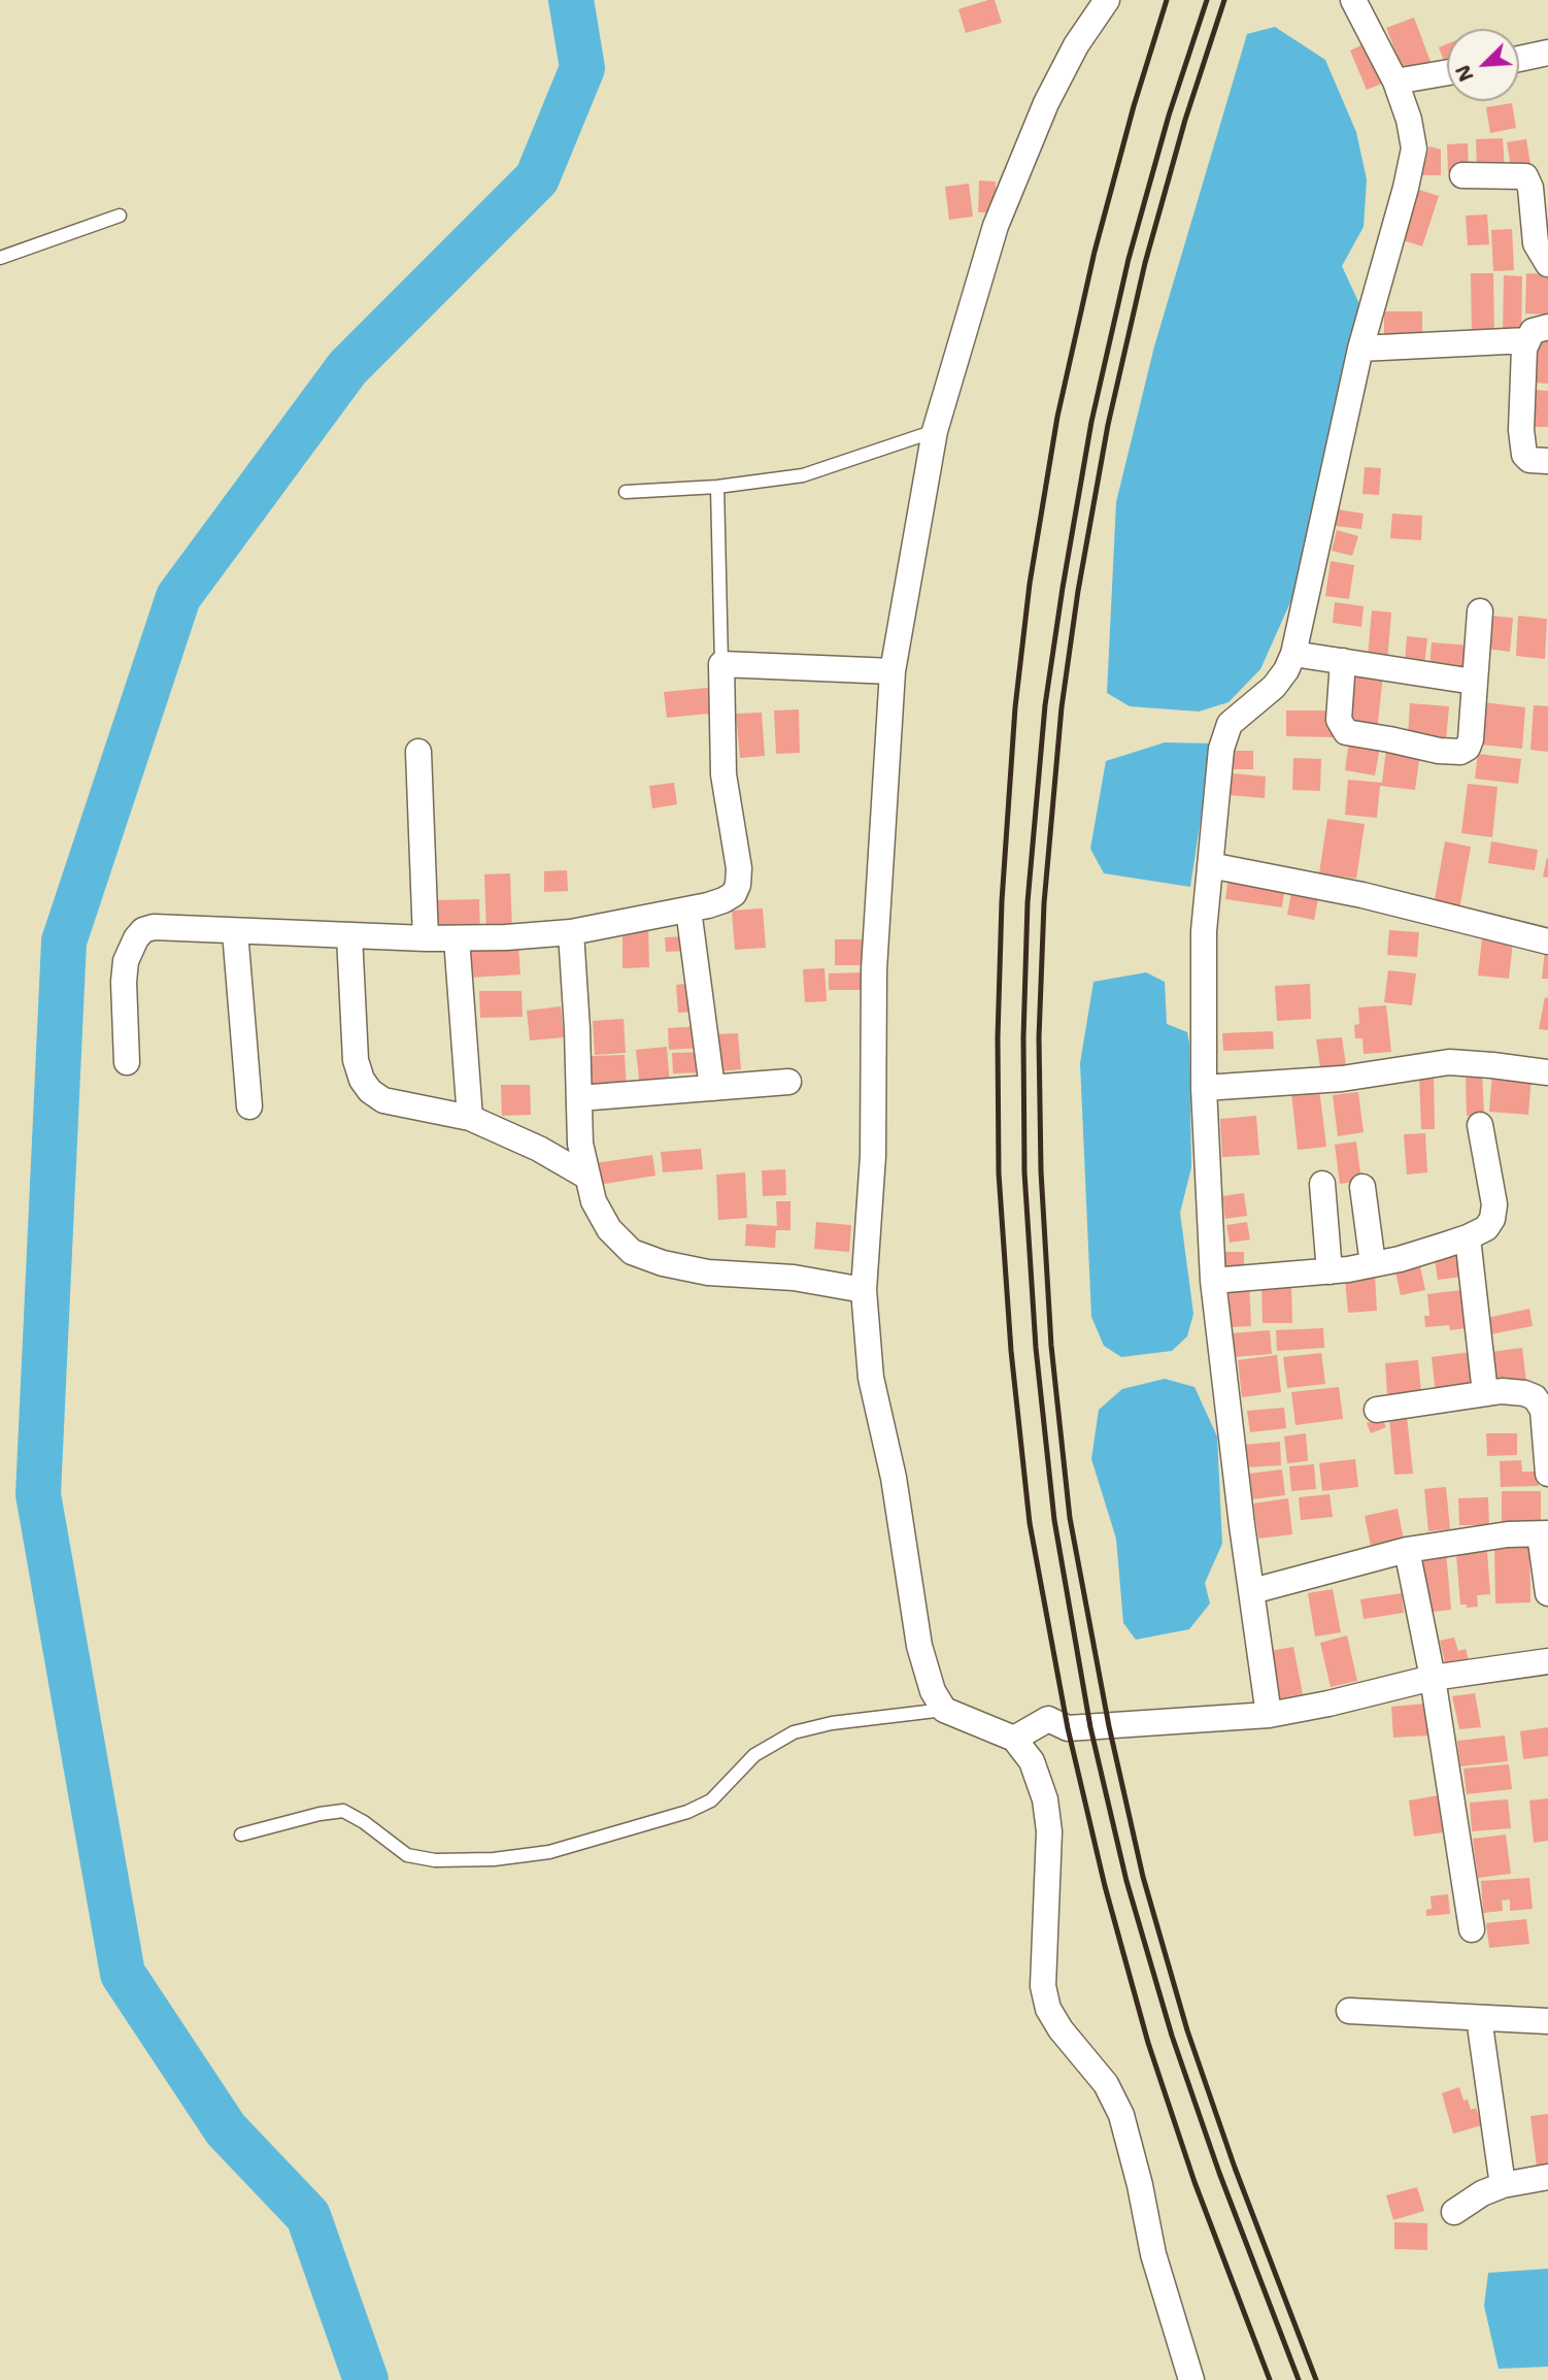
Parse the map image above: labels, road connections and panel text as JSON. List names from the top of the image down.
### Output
{
  "north": "bottom left"
}
